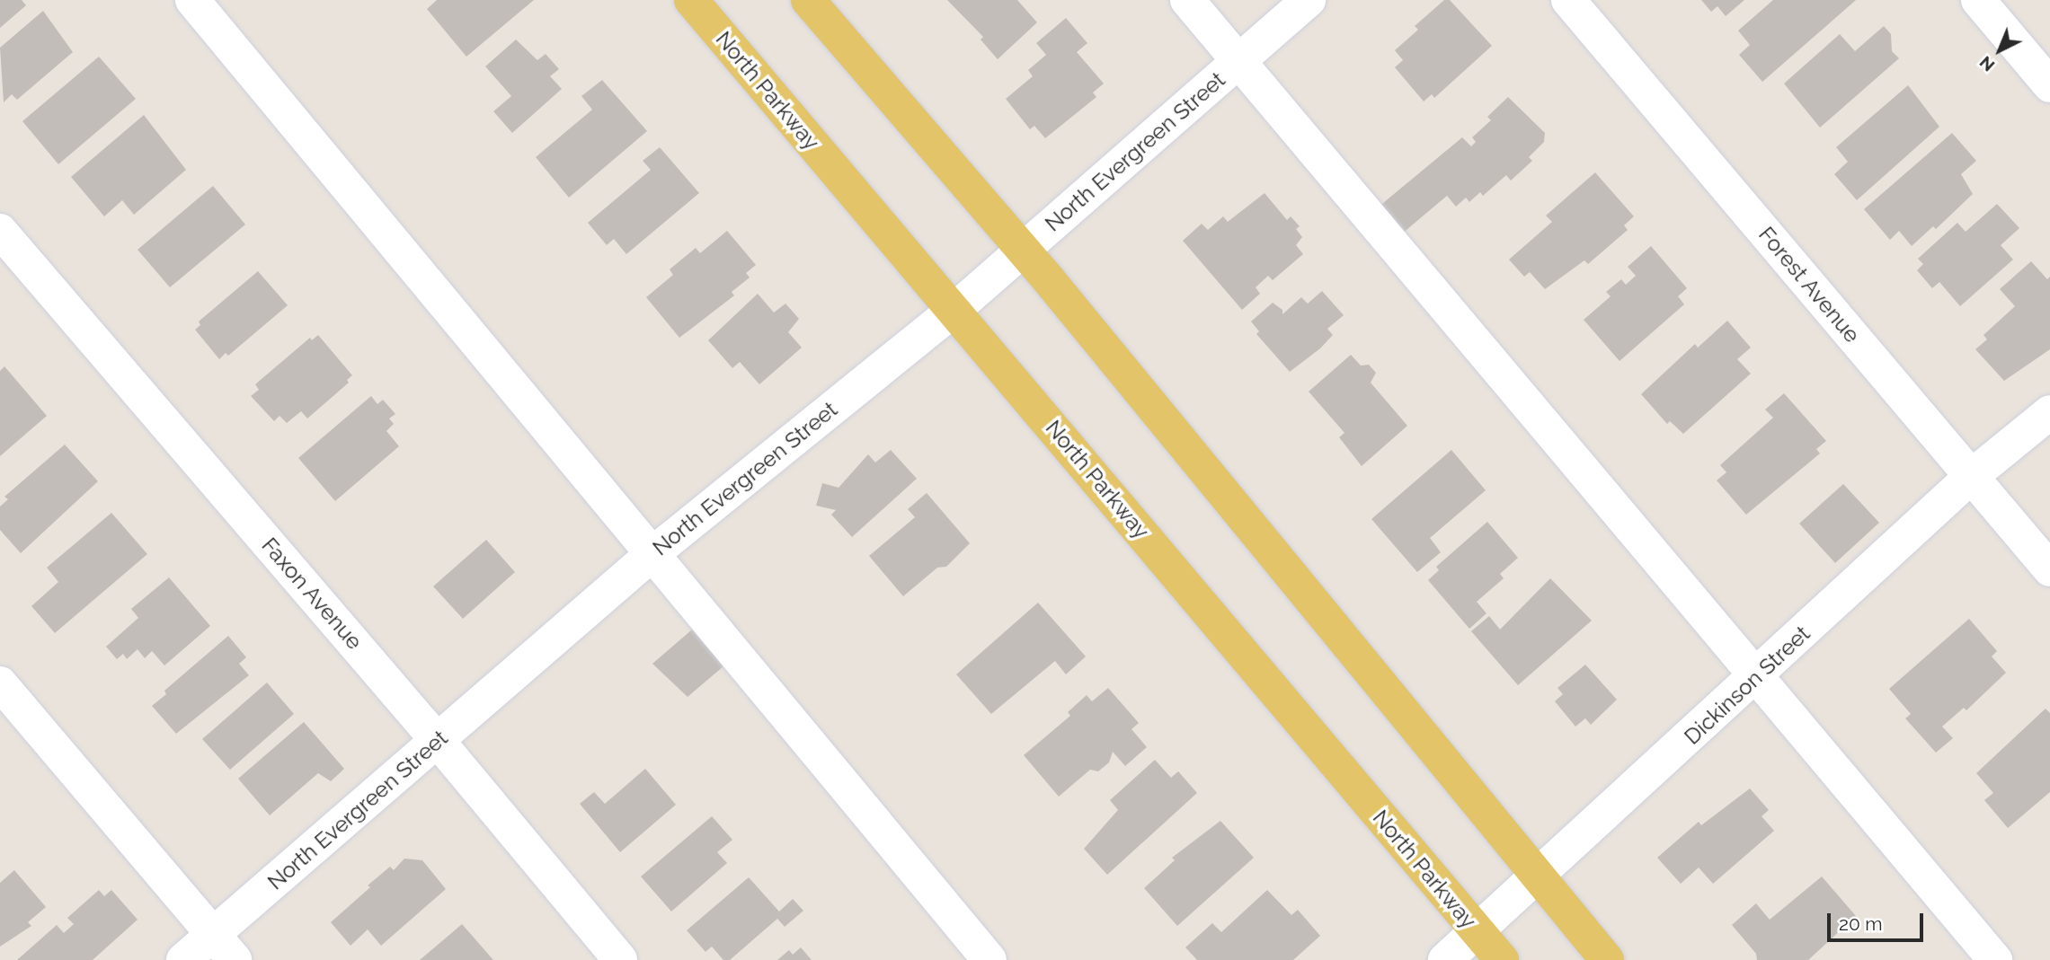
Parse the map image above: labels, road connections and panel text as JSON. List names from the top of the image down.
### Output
{
  "streets": {
    "main road": ["North Parkway"],
    "street": [
      "North Evergreen Street",
      "Forest Avenue",
      "Faxon Avenue",
      "Dickinson Street"
    ]
  },
  "crossings": [
    ["North Parkway", "North Evergreen Street"],
    ["North Parkway", "Dickinson Street"],
    ["North Evergreen Street", "Faxon Avenue"],
    ["Forest Avenue", "Dickinson Street"]
  ],
  "scale_bar": "20 m",
  "north": "bottom left"
}
